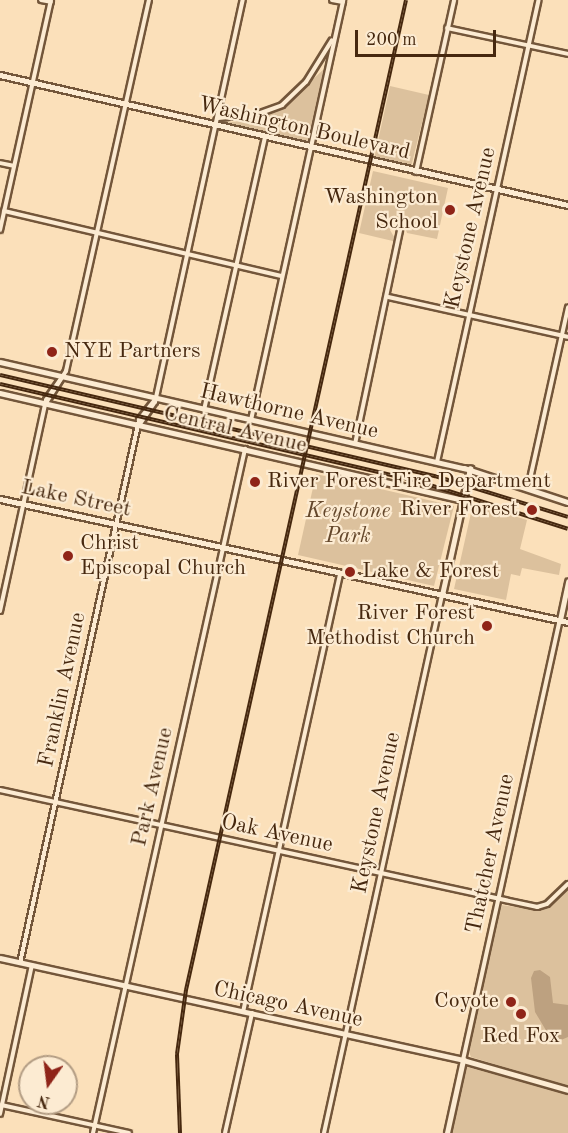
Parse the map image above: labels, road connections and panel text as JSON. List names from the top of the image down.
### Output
{
  "streets": {
    "main road": ["Lake Street", "Chicago Avenue"],
    "street": [
      "Washington Boulevard",
      "Keystone Avenue",
      "Hawthorne Avenue",
      "Central Avenue",
      "Franklin Avenue",
      "Park Avenue",
      "Oak Avenue",
      "Thatcher Avenue"
    ]
  },
  "crossings": [
    ["Washington Boulevard", "Keystone Avenue"],
    ["Washington Boulevard", "Franklin Avenue"],
    ["Keystone Avenue", "Hawthorne Avenue"],
    ["Keystone Avenue", "Central Avenue"],
    ["Keystone Avenue", "Lake Street"],
    ["Keystone Avenue", "Oak Avenue"],
    ["Keystone Avenue", "Chicago Avenue"],
    ["Hawthorne Avenue", "Franklin Avenue"],
    ["Central Avenue", "Franklin Avenue"],
    ["Central Avenue", "Park Avenue"],
    ["Lake Street", "Franklin Avenue"],
    ["Lake Street", "Park Avenue"],
    ["Lake Street", "Thatcher Avenue"],
    ["Franklin Avenue", "Oak Avenue"],
    ["Franklin Avenue", "Chicago Avenue"],
    ["Park Avenue", "Oak Avenue"],
    ["Park Avenue", "Chicago Avenue"],
    ["Oak Avenue", "Thatcher Avenue"],
    ["Thatcher Avenue", "Chicago Avenue"]
  ],
  "parks": ["Keystone Park"],
  "places": [
    "Washington School",
    "NYE Partners",
    "River Forest Fire Department",
    "River Forest",
    "Christ Episcopal Church",
    "Lake & Forest",
    "River Forest Methodist Church",
    "Coyote",
    "Red Fox"
  ],
  "scale_bar": "200 m",
  "north": "bottom"
}
